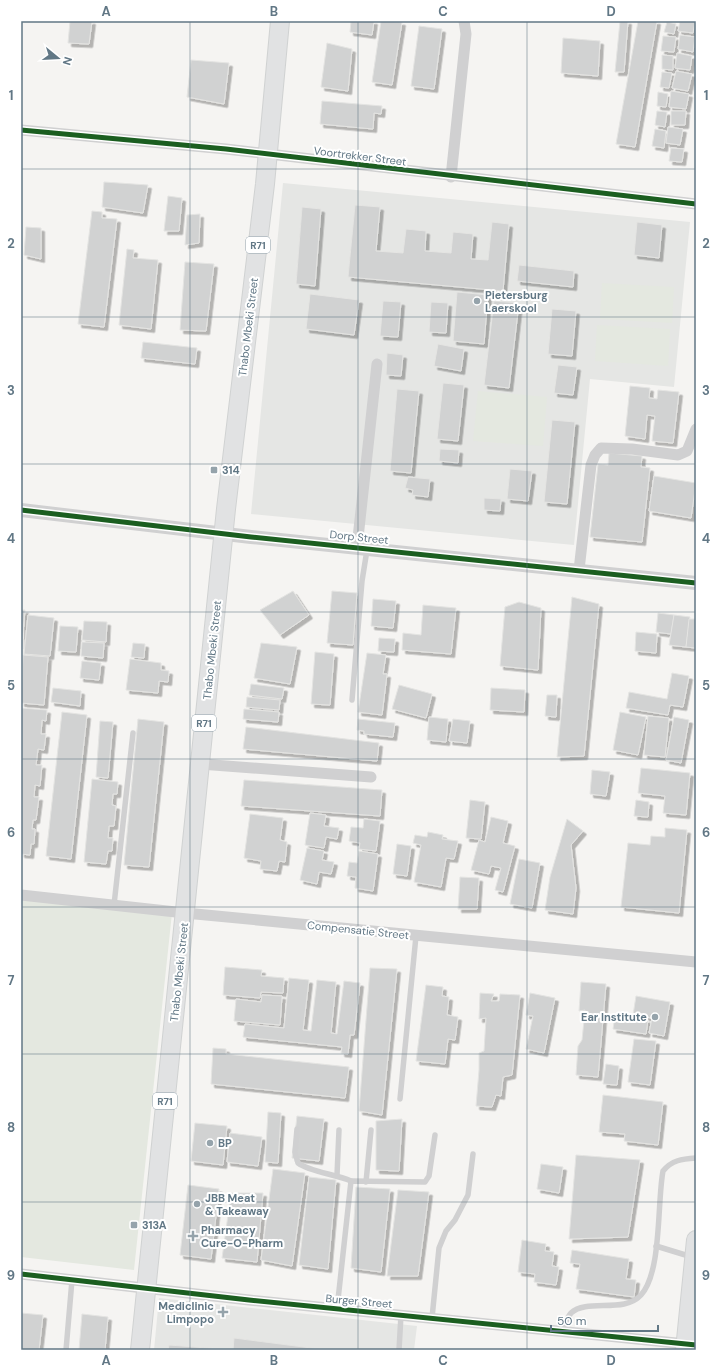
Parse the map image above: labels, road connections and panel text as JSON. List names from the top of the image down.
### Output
{
  "streets": {
    "main road": ["R71", "Thabo Mbeki Street"],
    "street": [
      "Voortrekker Street",
      "Dorp Street",
      "Compensatie Street",
      "Burger Street"
    ]
  },
  "crossings": [
    ["Voortrekker Street", "Thabo Mbeki Street"],
    ["Thabo Mbeki Street", "Dorp Street"],
    ["Thabo Mbeki Street", "Compensatie Street"],
    ["Thabo Mbeki Street", "Burger Street"]
  ],
  "places": {
    "other": [
      "Pietersburg Laerskool",
      "Ear Institute",
      "BP",
      "JBB Meat & Takeaway"
    ],
    "transit": ["314", "313A"],
    "health": ["Pharmacy Cure-O-Pharm", "Mediclinic Limpopo"]
  },
  "scale_bar": "50 m",
  "north": "right",
  "grid": {
    "columns": [
      "A",
      "B",
      "C",
      "D"
    ],
    "rows": [
      "1",
      "2",
      "3",
      "4",
      "5",
      "6",
      "7",
      "8",
      "9"
    ]
  }
}
